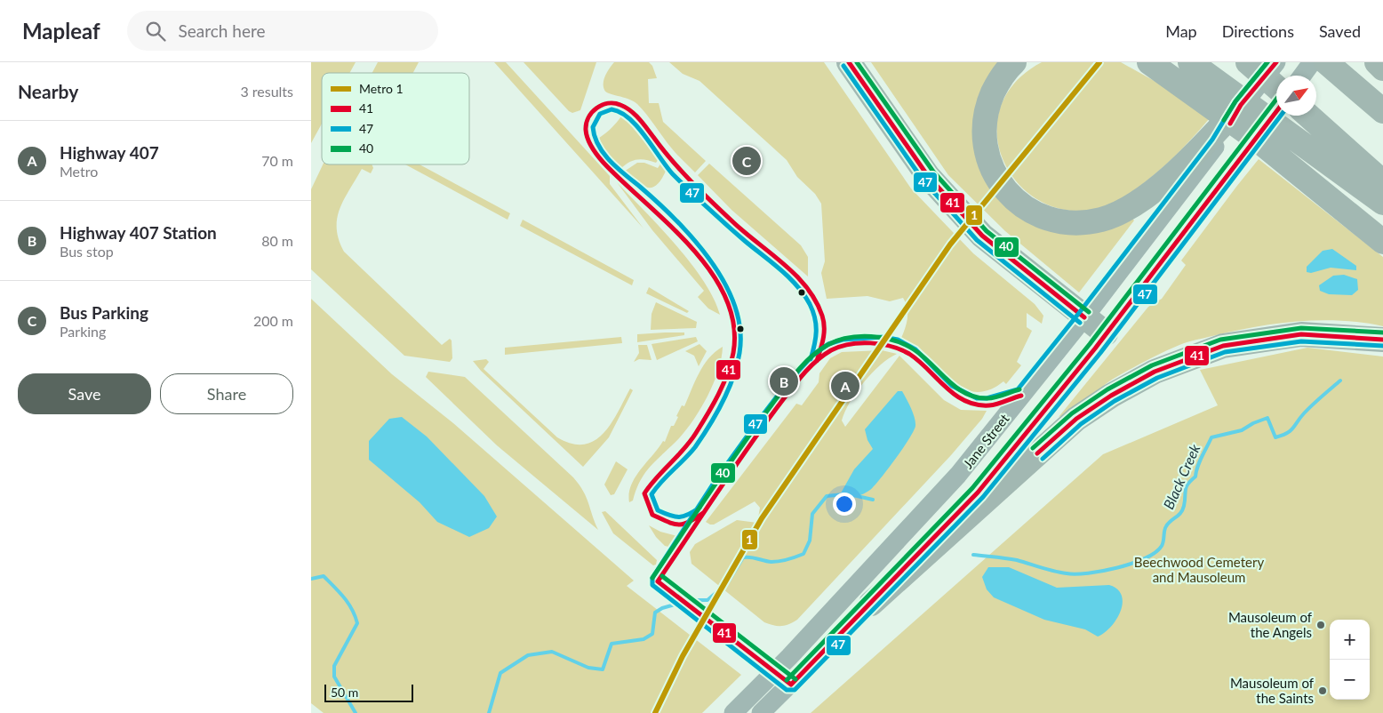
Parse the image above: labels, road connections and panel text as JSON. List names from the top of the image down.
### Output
{
  "streets": {
    "main road": ["Jane Street"]
  },
  "water": ["Black Creek"],
  "parks": ["Beechwood Cemetery and Mausoleum"],
  "places": ["Mausoleum of the Angels", "Mausoleum of the Saints"],
  "lines": [
    "metro line 1",
    "transit line 41",
    "transit line 47",
    "transit line 40"
  ],
  "legend": [
    "Metro 1",
    "41",
    "47",
    "40"
  ],
  "scale_bar": "50 m",
  "north": "top right",
  "page": {
    "header": "Mapleaf",
    "search": "Search here",
    "nav": ["Map", "Directions", "Saved"],
    "heading": ["Nearby", "3 results"],
    "list": [
      {
        "mark": "A",
        "name": "Highway 407",
        "note": "Metro",
        "value": "70 m"
      },
      {
        "mark": "B",
        "name": "Highway 407 Station",
        "note": "Bus stop",
        "value": "80 m"
      },
      {
        "mark": "C",
        "name": "Bus Parking",
        "note": "Parking",
        "value": "200 m"
      }
    ],
    "pins": ["C", "B", "A"],
    "buttons": ["Save", "Share"],
    "map_buttons": ["+", "−"],
    "scale": "50 m"
  }
}
